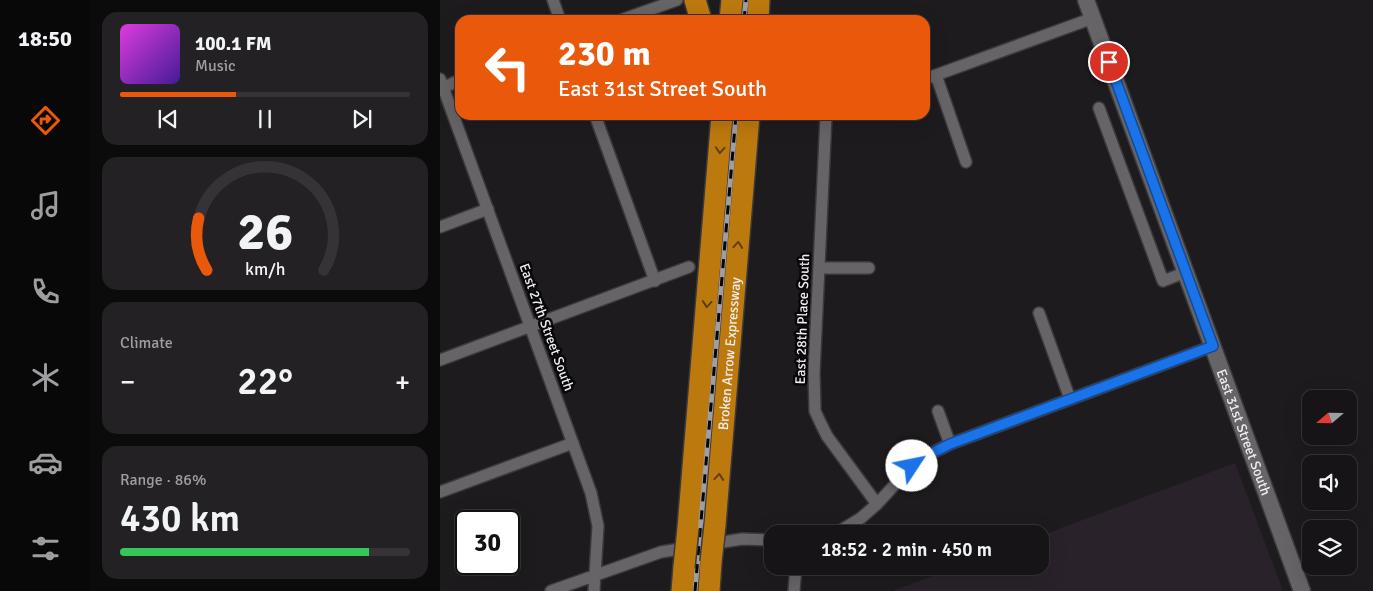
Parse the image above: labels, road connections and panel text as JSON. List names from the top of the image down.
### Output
{
  "streets": {
    "highway": ["Broken Arrow Expressway"],
    "main road": ["East 31st Street South"],
    "street": ["East 28th Place South", "East 27th Street South"]
  },
  "north": "left",
  "page": {
    "tabs": "18:50",
    "turn": ["230 m", "East 31st Street South"],
    "song": ["100.1 FM", "Music"],
    "tile": [
      "Climate",
      ["Range · 86%", "430 km"]
    ],
    "heat": ["−", "22°", "+"],
    "limit": "30",
    "trip": "18:52 · 2 min · 450 m",
    "gauge": ["26", "km/h"]
  }
}
